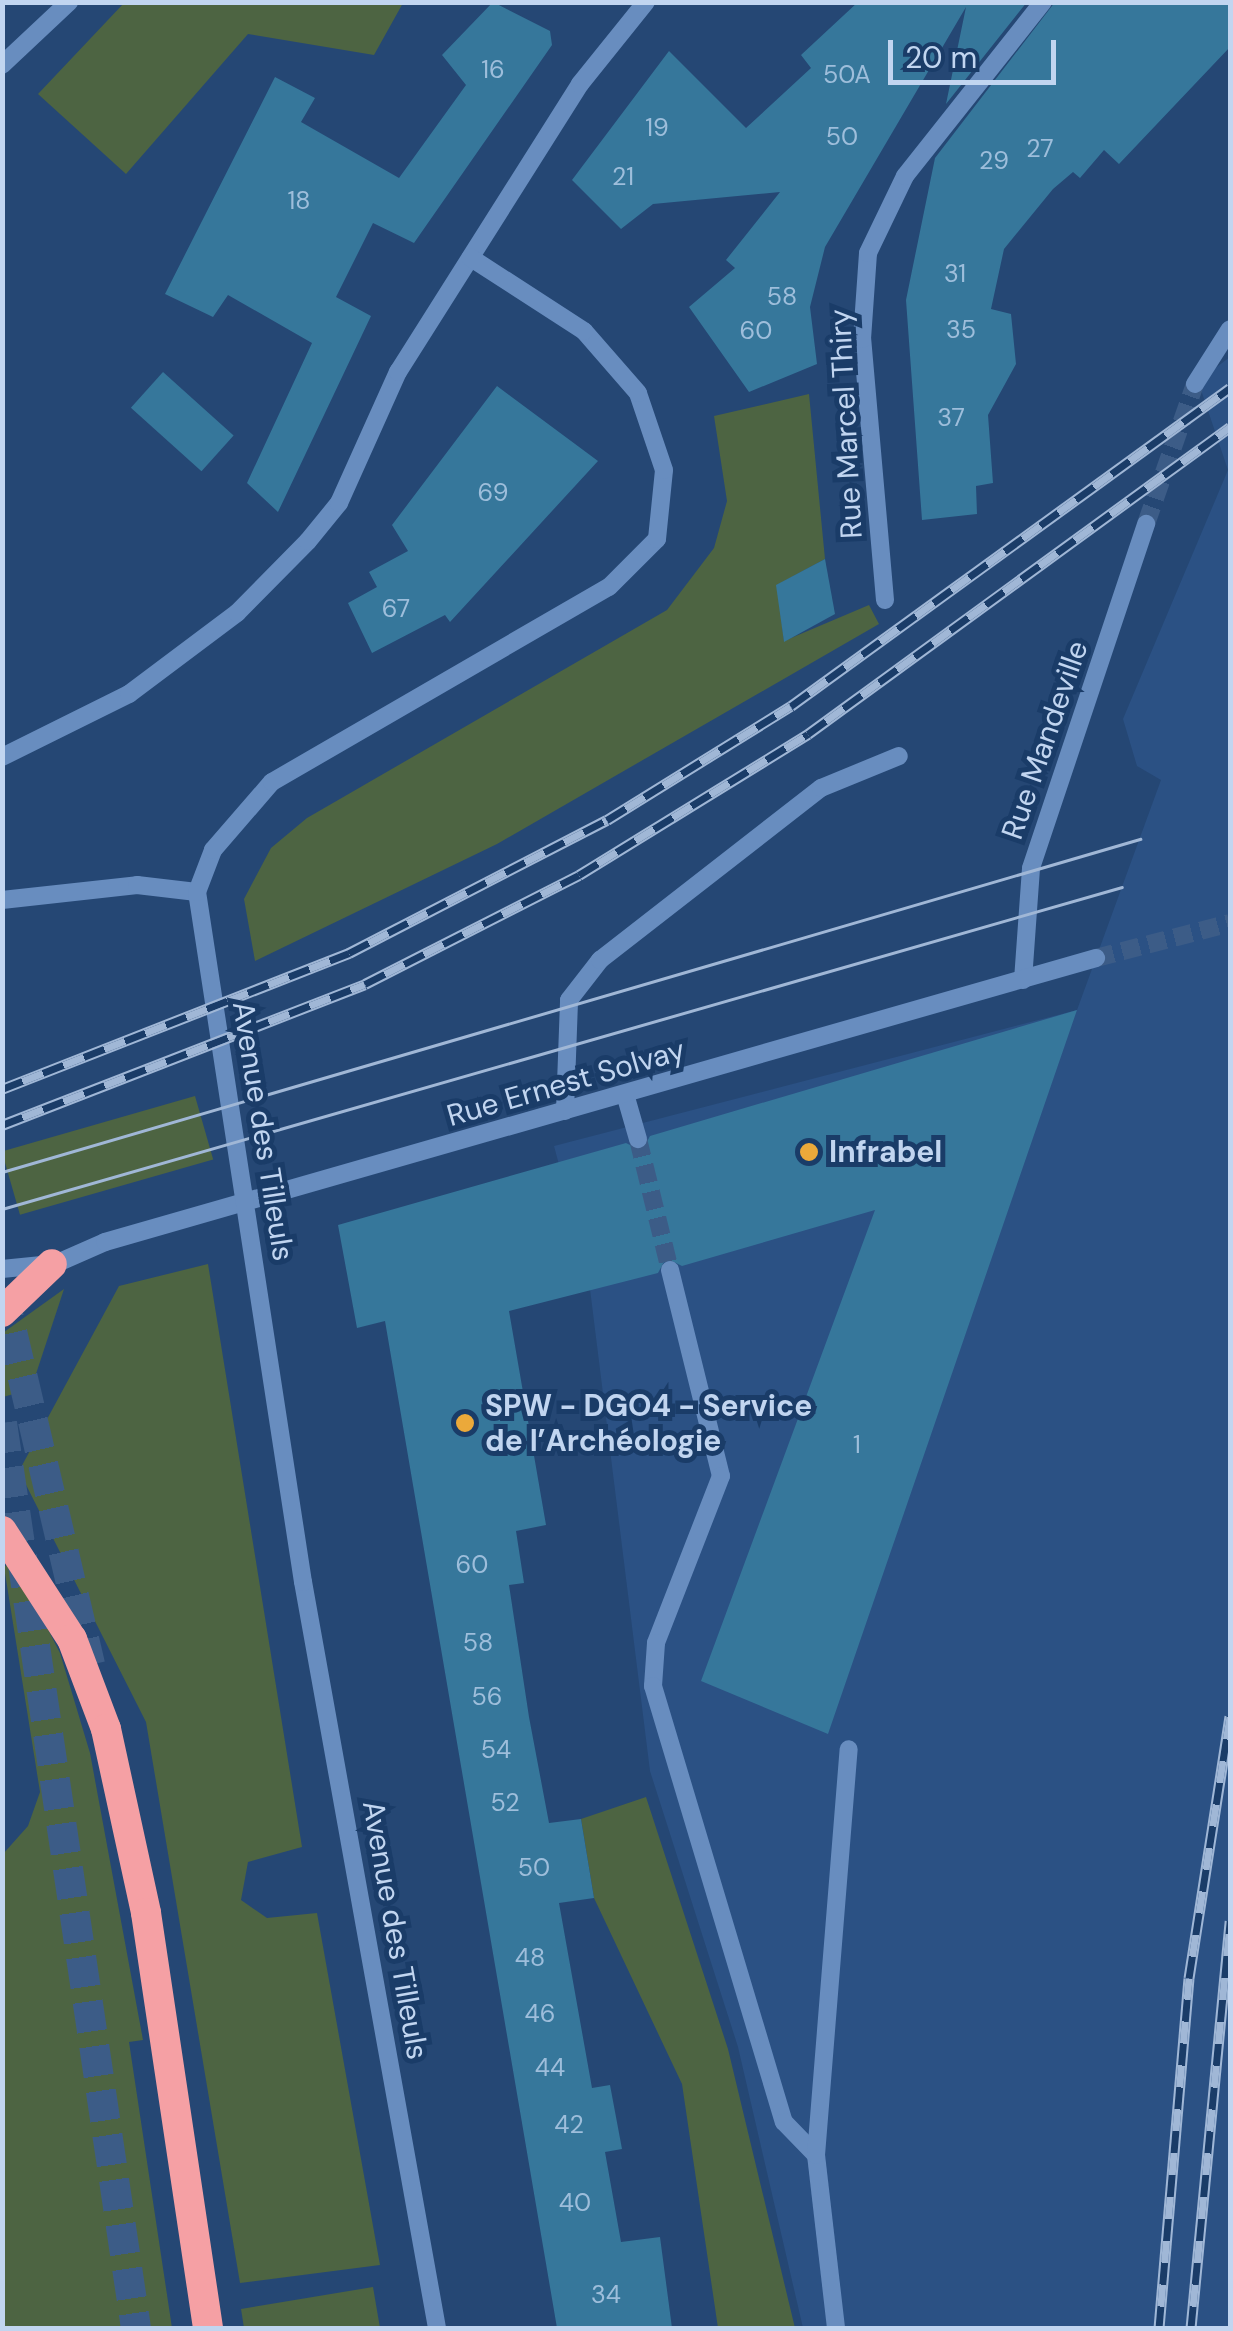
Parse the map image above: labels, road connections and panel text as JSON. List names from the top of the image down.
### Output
{
  "streets": {
    "street": [
      "Rue Marcel Thiry",
      "Rue Mandeville",
      "Rue Ernest Solvay",
      "Avenue des Tilleuls"
    ]
  },
  "crossings": [
    ["Rue Mandeville", "Rue Ernest Solvay"]
  ],
  "places": ["Infrabel", "SPW - DGO4 - Service de l’Archéologie"],
  "house_numbers": [
    "16",
    "50A",
    "19",
    "50",
    "27",
    "29",
    "21",
    "18",
    "31",
    "58",
    "35",
    "60",
    "37",
    "69",
    "67",
    "1",
    "60",
    "58",
    "56",
    "54",
    "52",
    "50",
    "48",
    "46",
    "44",
    "42",
    "40",
    "34"
  ],
  "scale_bar": "20 m"
}
